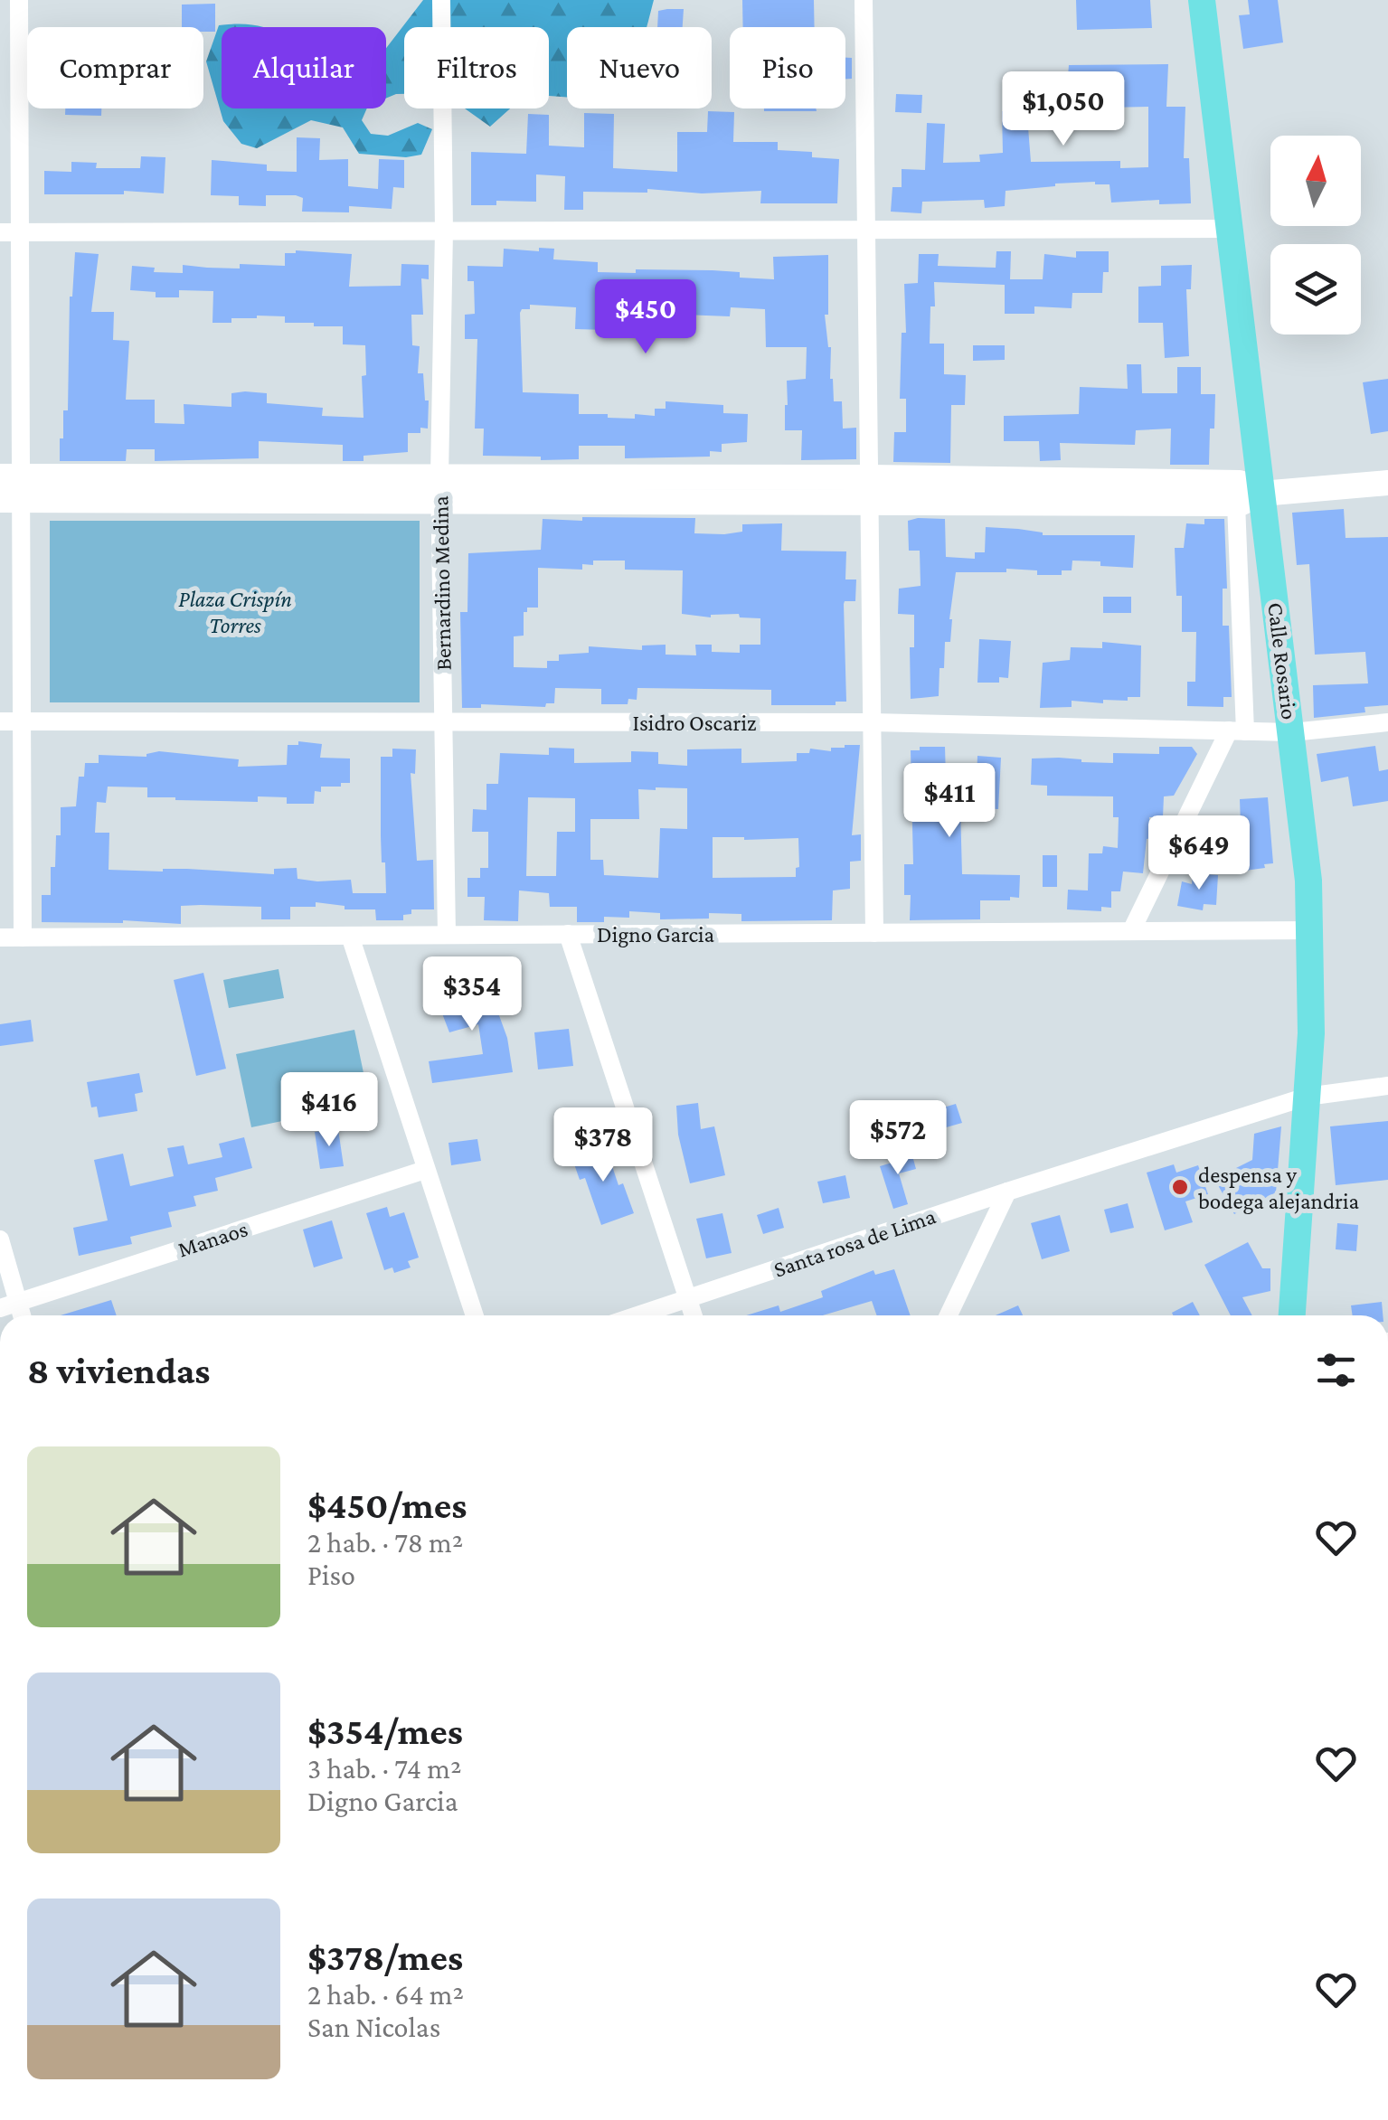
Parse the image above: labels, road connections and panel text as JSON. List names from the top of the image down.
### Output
{
  "streets": {
    "main road": ["Calle Rosario"],
    "street": [
      "Bernardino Medina",
      "Isidro Oscariz",
      "Digno Garcia",
      "Manaos",
      "Santa rosa de Lima"
    ]
  },
  "crossings": [
    ["Bernardino Medina", "Isidro Oscariz"],
    ["Bernardino Medina", "Digno Garcia"],
    ["Calle Rosario", "Isidro Oscariz"],
    ["Calle Rosario", "Digno Garcia"],
    ["Calle Rosario", "Santa rosa de Lima"]
  ],
  "parks": ["Plaza Crispín Torres"],
  "places": ["despensa y bodega alejandria"],
  "north": "top",
  "page": {
    "chip": [
      "Comprar",
      "Alquilar",
      "Filtros",
      "Nuevo",
      "Piso"
    ],
    "price": [
      "$1,050",
      "$450",
      "$411",
      "$649",
      "$354",
      "$416",
      "$572",
      "$378"
    ],
    "heading": "8 viviendas",
    "list": [
      {
        "name": "$450/mes",
        "note": "2 hab. · 78 m² · Piso"
      },
      {
        "name": "$354/mes",
        "note": "3 hab. · 74 m² · Digno Garcia"
      },
      {
        "name": "$378/mes",
        "note": "2 hab. · 64 m² · San Nicolas"
      }
    ]
  }
}
